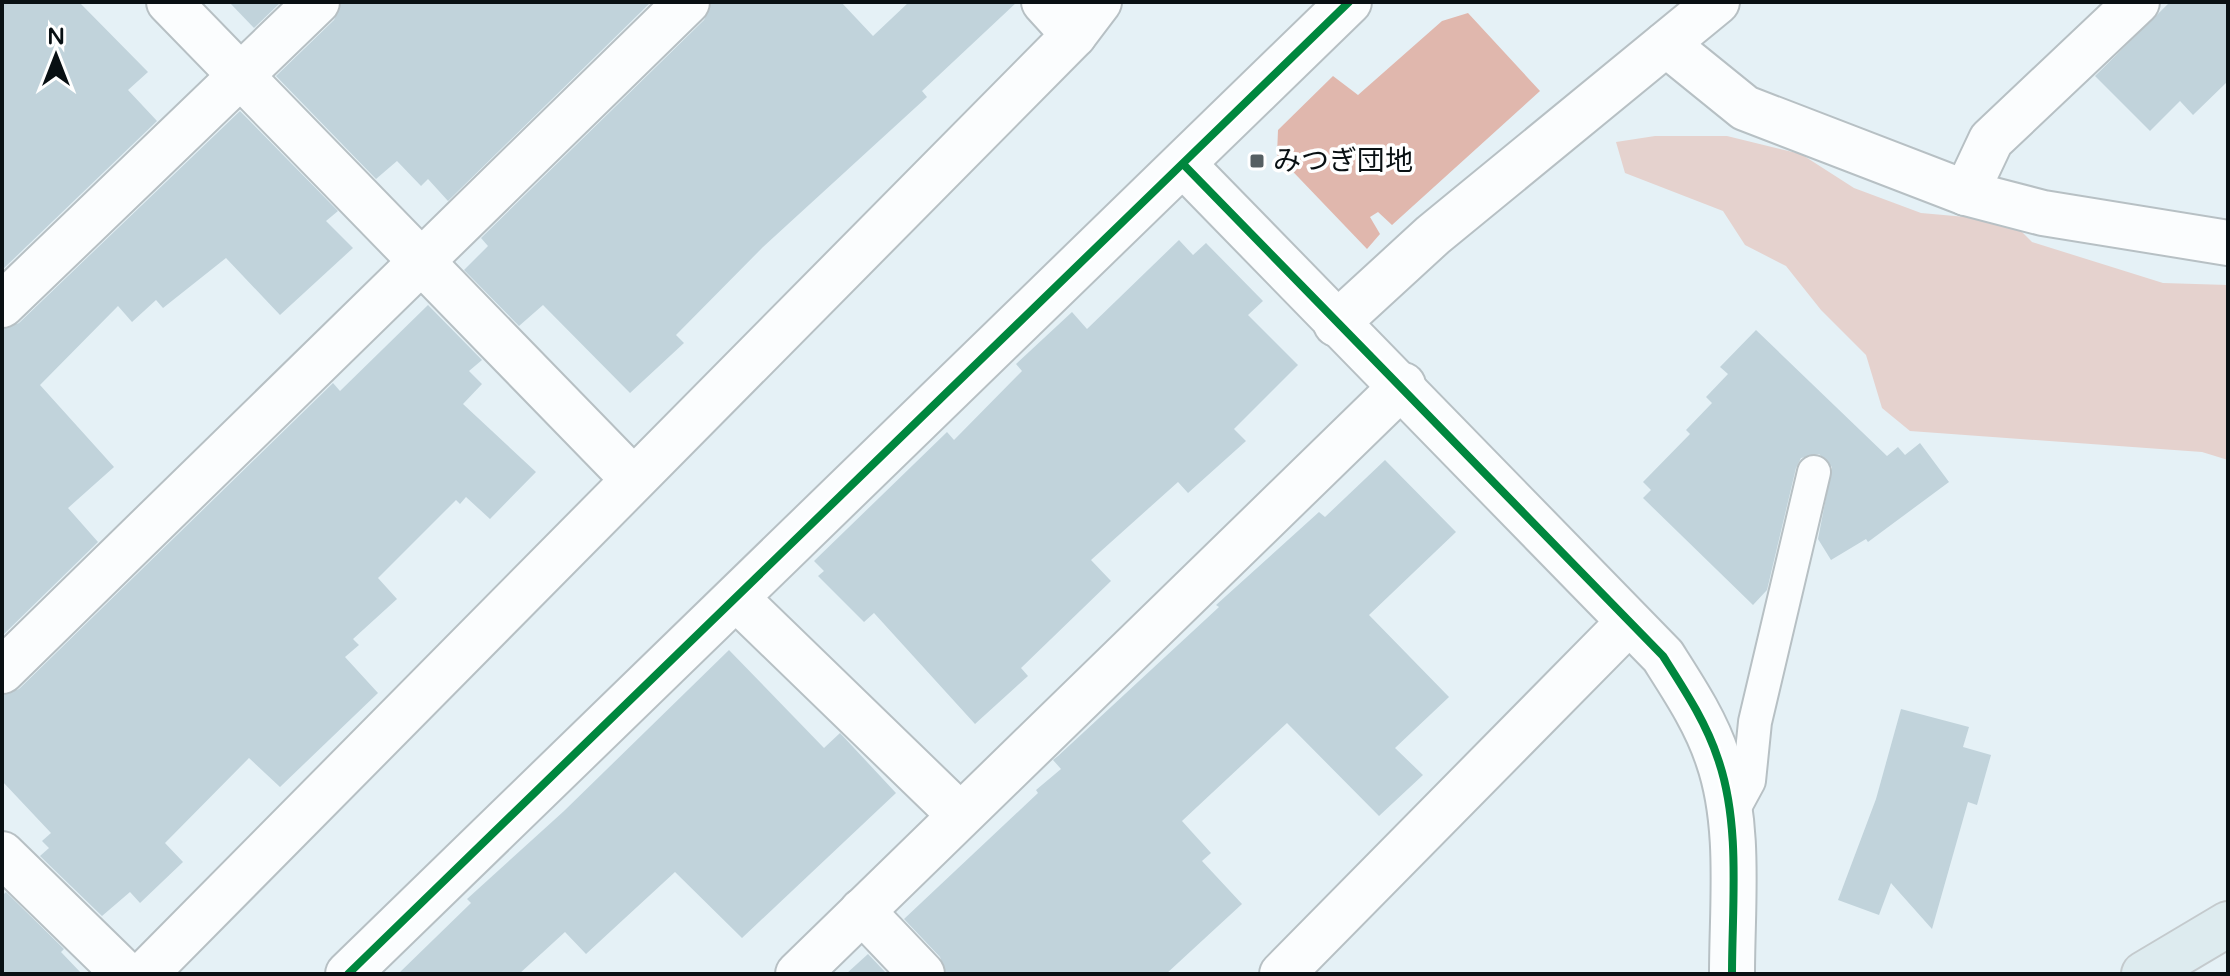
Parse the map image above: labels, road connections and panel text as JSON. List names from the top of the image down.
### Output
{
  "places": {
    "transit": ["みつぎ団地"]
  },
  "north": "top"
}
